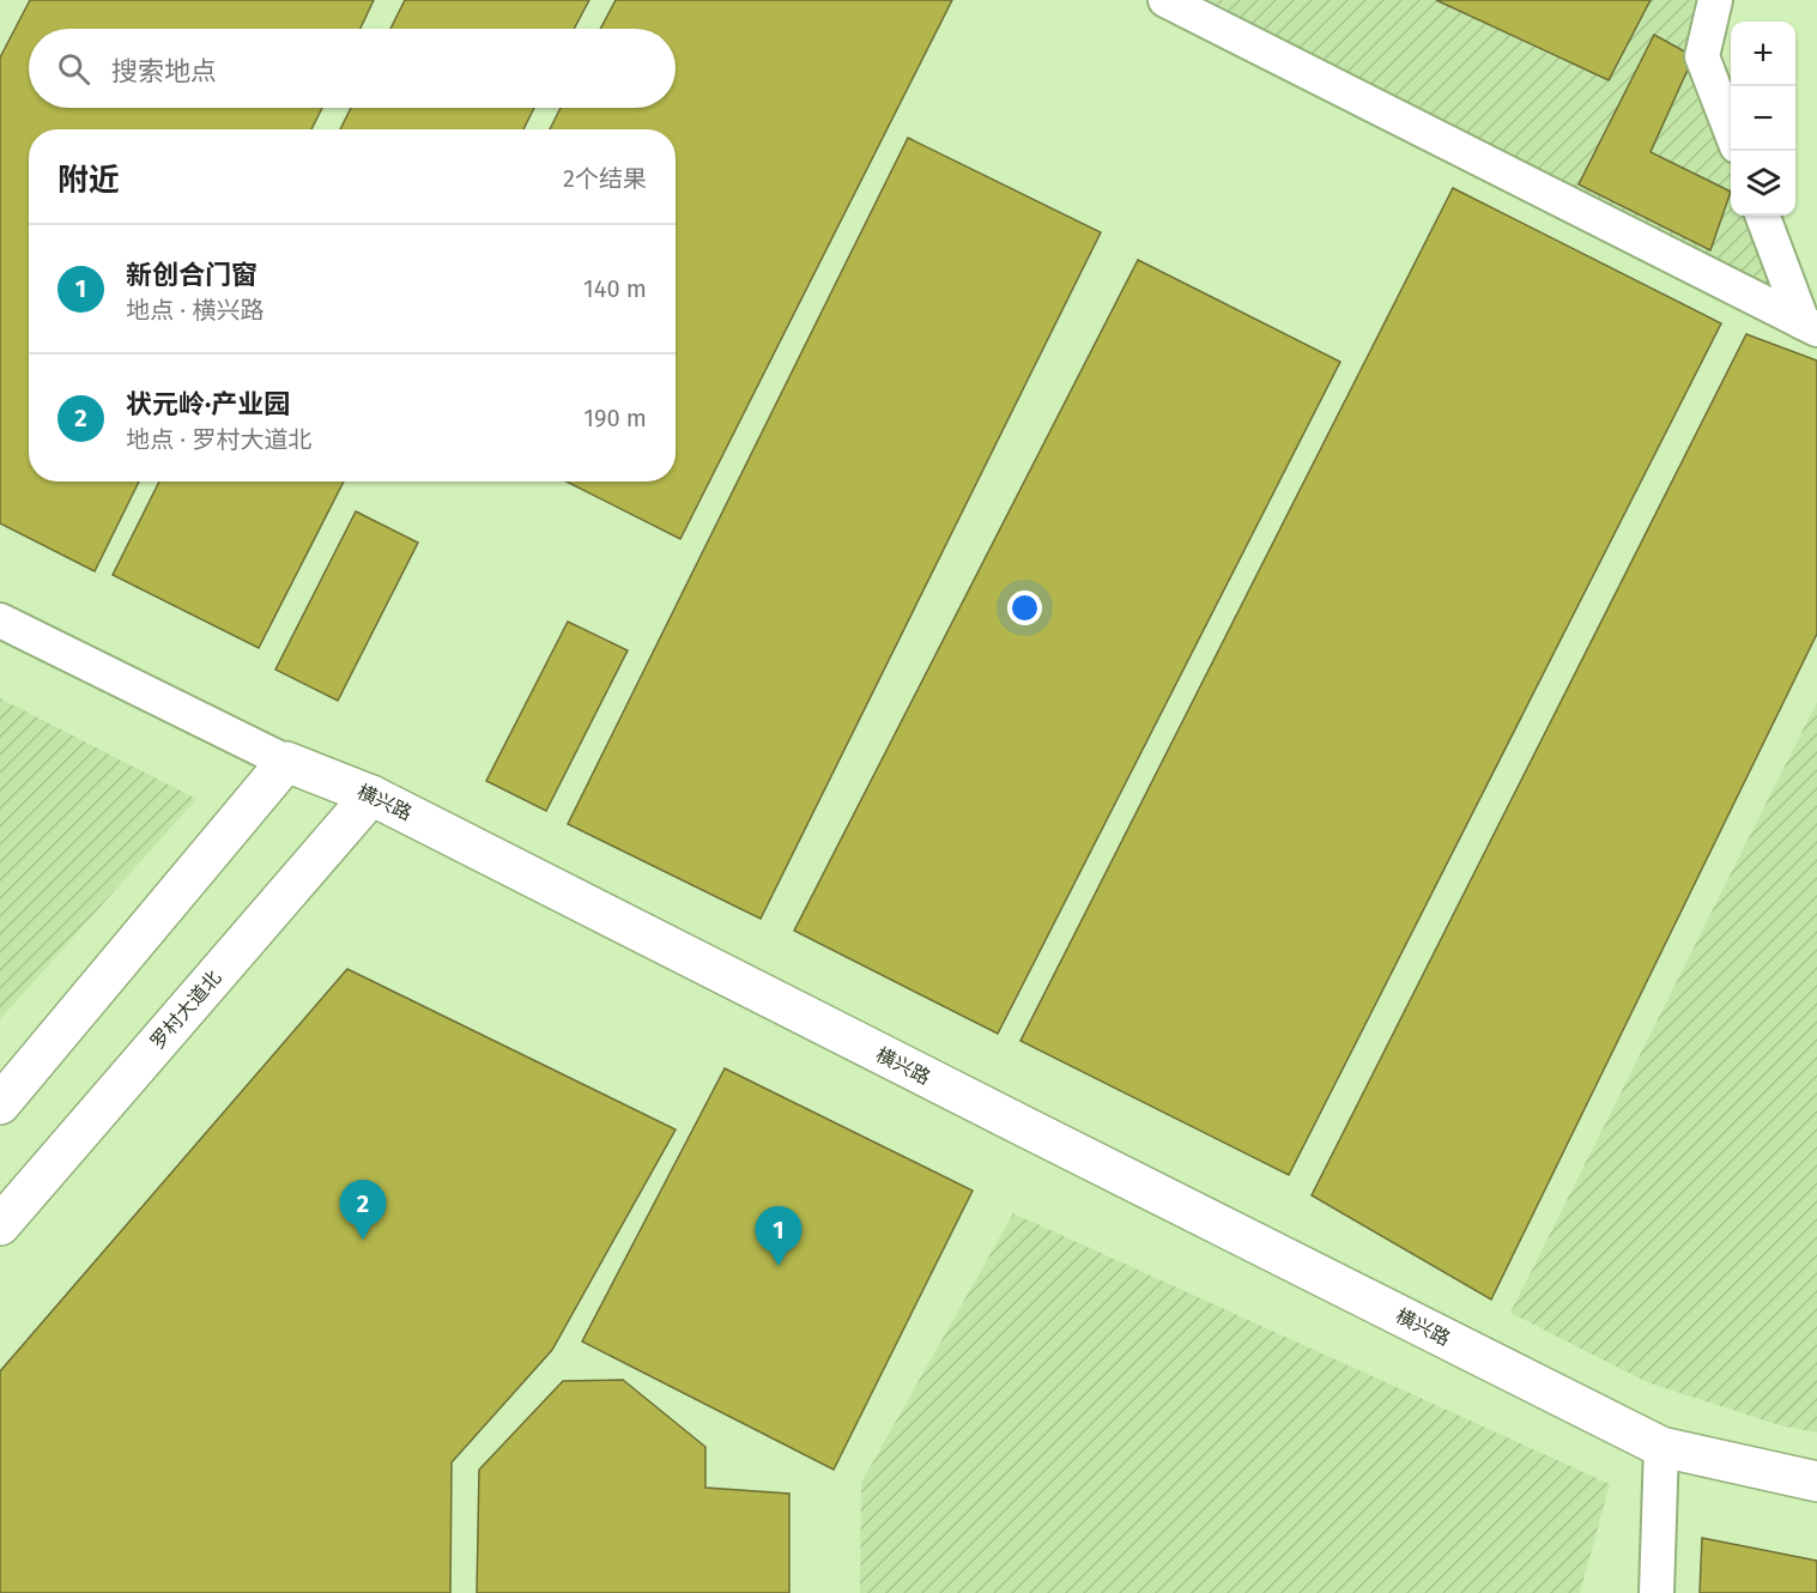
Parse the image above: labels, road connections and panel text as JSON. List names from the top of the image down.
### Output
{
  "streets": {
    "main road": ["横兴路", "罗村大道北"]
  },
  "crossings": [
    ["横兴路", "罗村大道北"]
  ],
  "page": {
    "map_buttons": ["+", "−"],
    "search": "搜索地点",
    "heading": ["附近", "2个结果"],
    "list": [
      {
        "mark": "1",
        "name": "新创合门窗",
        "note": "地点 · 横兴路",
        "value": "140 m"
      },
      {
        "mark": "2",
        "name": "状元岭·产业园",
        "note": "地点 · 罗村大道北",
        "value": "190 m"
      }
    ],
    "pins": ["2", "1"]
  }
}
